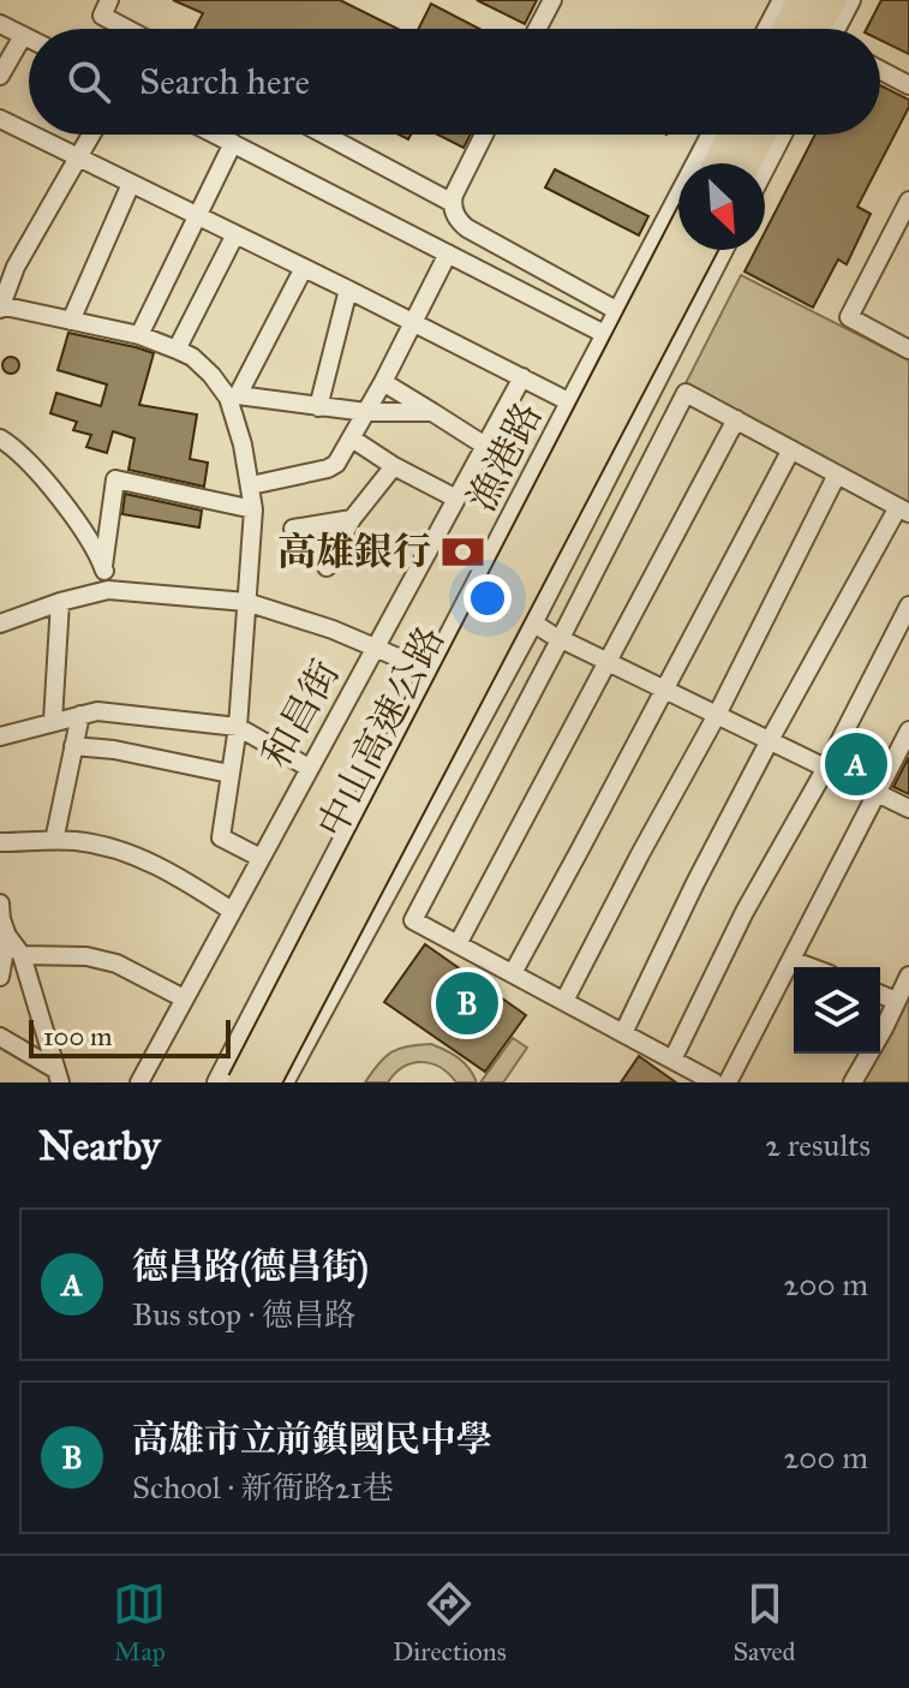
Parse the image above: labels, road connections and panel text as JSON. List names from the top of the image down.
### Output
{
  "streets": {
    "highway": ["中山高速公路"],
    "street": ["漁港路", "和昌街"]
  },
  "places": {
    "bank": ["高雄銀行"]
  },
  "scale_bar": "100 m",
  "north": "bottom right",
  "page": {
    "search": "Search here",
    "pins": ["A", "B"],
    "scale": "100 m",
    "heading": ["Nearby", "2 results"],
    "list": [
      {
        "mark": "A",
        "name": "德昌路(德昌街)",
        "note": "Bus stop · 德昌路",
        "value": "200 m"
      },
      {
        "mark": "B",
        "name": "高雄市立前鎮國民中學",
        "note": "School · 新衙路21巷",
        "value": "200 m"
      }
    ],
    "nav": ["Map", "Directions", "Saved"]
  }
}
